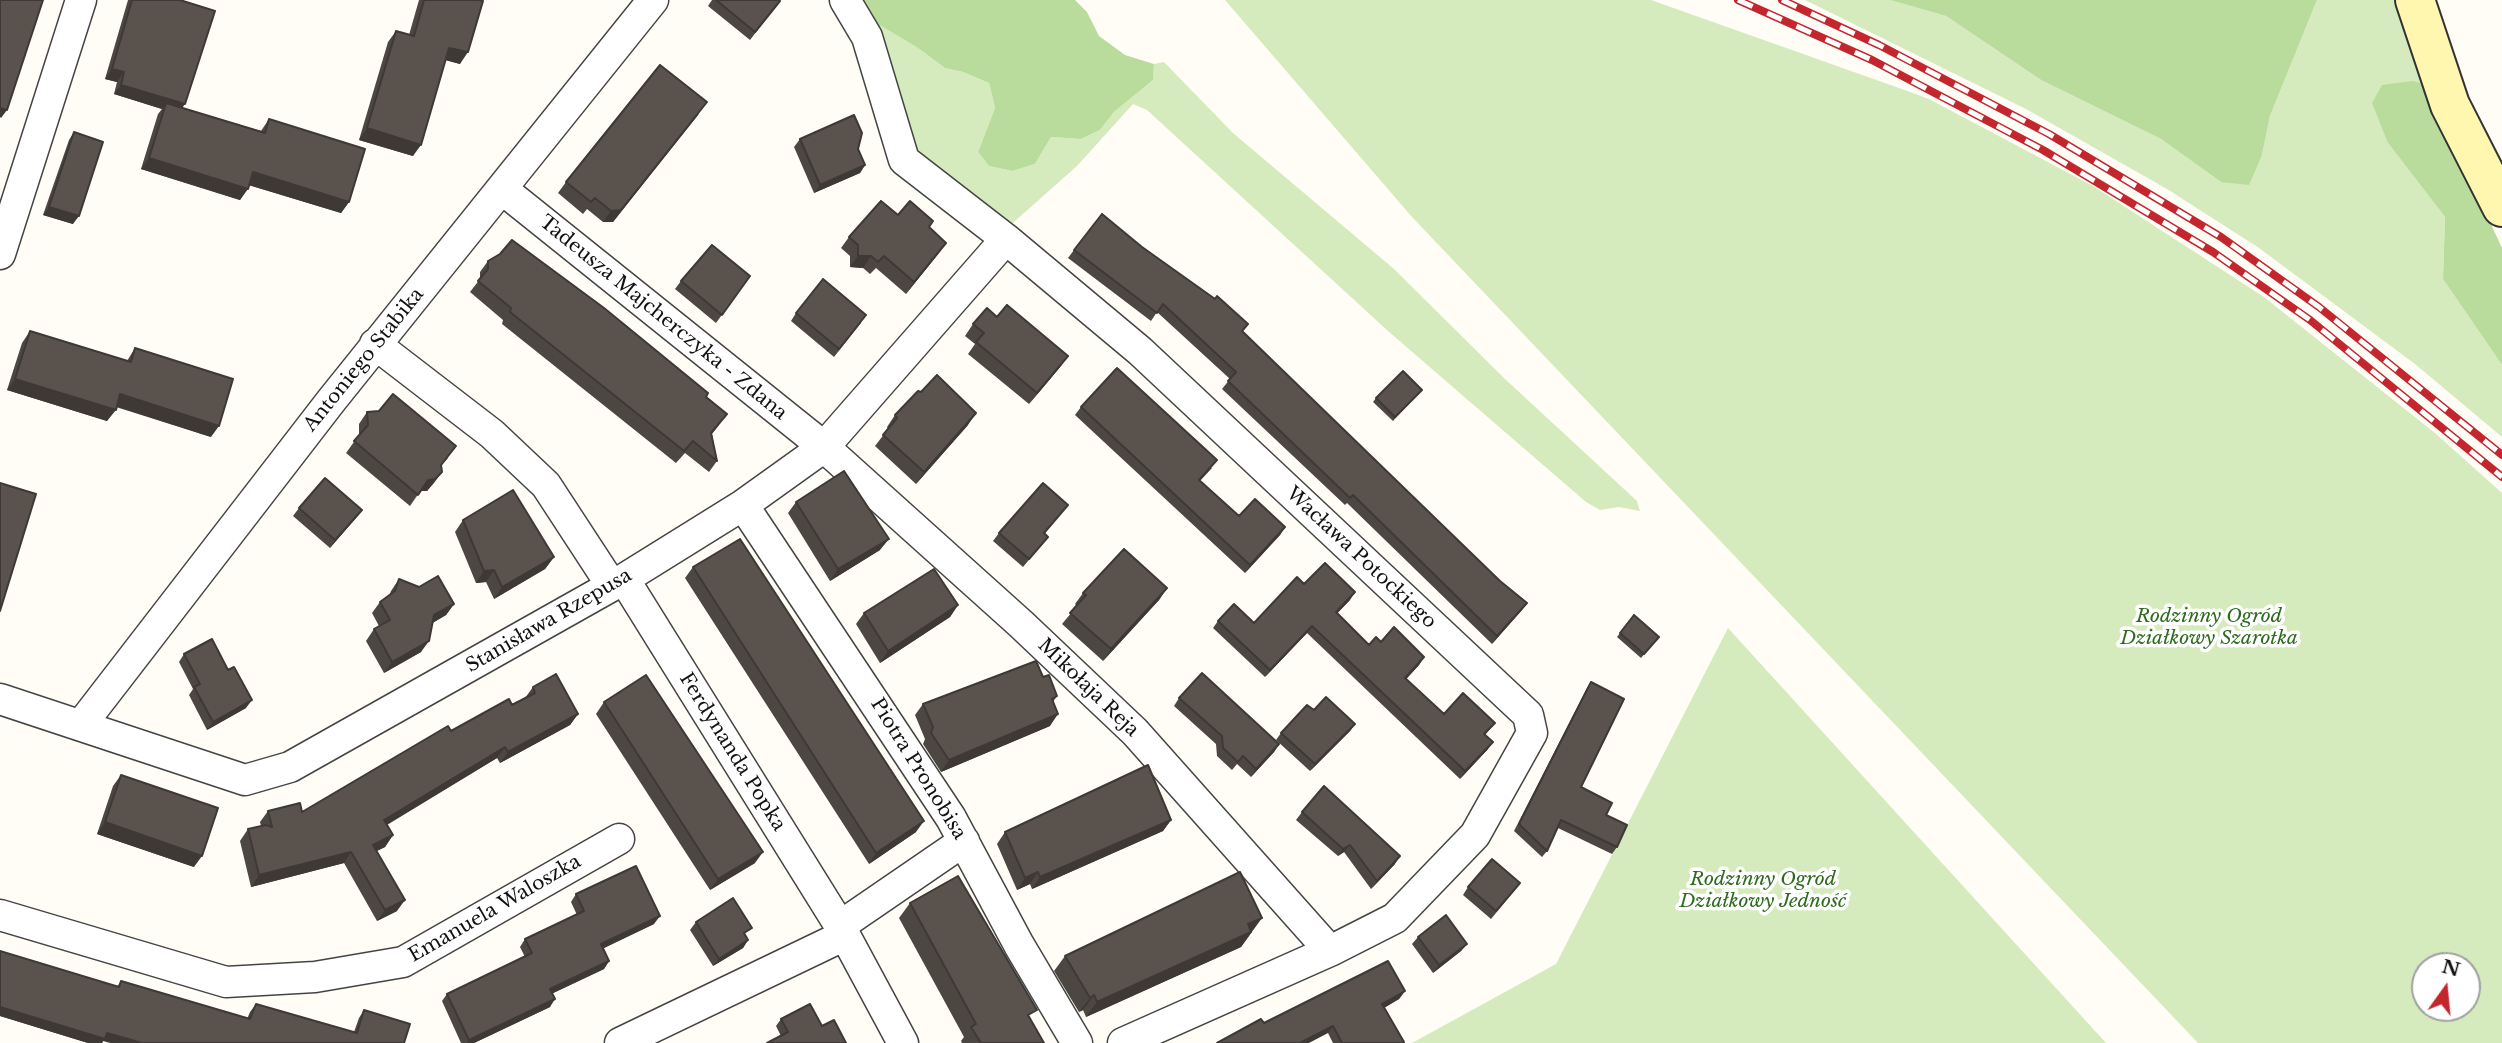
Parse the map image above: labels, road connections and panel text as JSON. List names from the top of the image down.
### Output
{
  "streets": {
    "street": [
      "Tadeusza Majcherczyka - Zdana",
      "Antoniego Stabika",
      "Wacława Potockiego",
      "Stanisława Rzepusa",
      "Mikołaja Reja",
      "Ferdynanda Popka",
      "Piotra Pronobisa",
      "Emanuela Waloszka"
    ]
  },
  "crossings": [
    ["Tadeusza Majcherczyka - Zdana", "Antoniego Stabika"],
    ["Tadeusza Majcherczyka - Zdana", "Stanisława Rzepusa"],
    ["Tadeusza Majcherczyka - Zdana", "Mikołaja Reja"],
    ["Antoniego Stabika", "Stanisława Rzepusa"],
    ["Antoniego Stabika", "Ferdynanda Popka"],
    ["Wacława Potockiego", "Stanisława Rzepusa"],
    ["Wacława Potockiego", "Mikołaja Reja"],
    ["Stanisława Rzepusa", "Mikołaja Reja"],
    ["Stanisława Rzepusa", "Ferdynanda Popka"],
    ["Stanisława Rzepusa", "Piotra Pronobisa"]
  ],
  "parks": ["Rodzinny Ogród Działkowy Szarotka", "Rodzinny Ogród Działkowy Jedność"],
  "north": "top"
}
